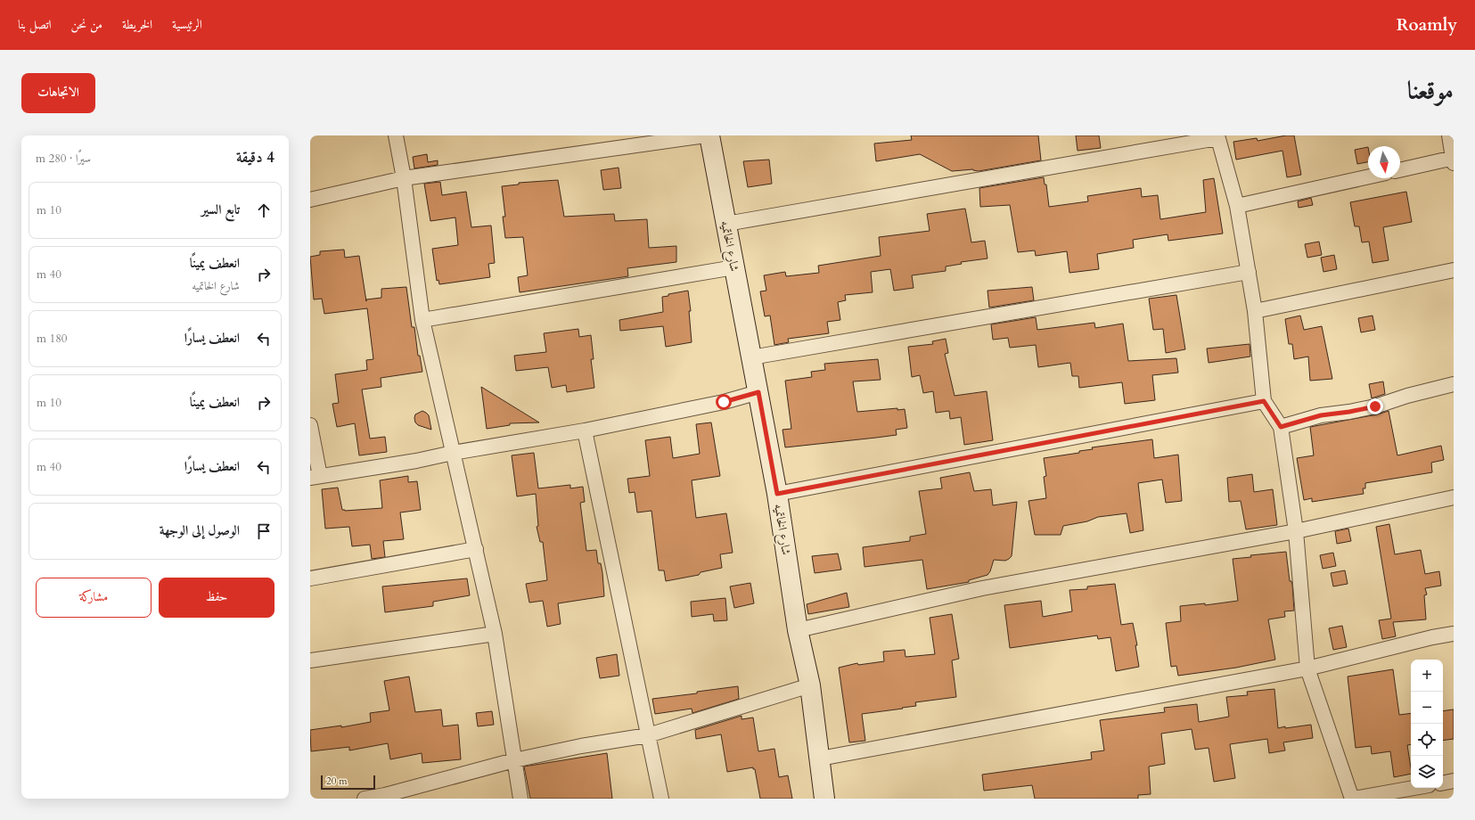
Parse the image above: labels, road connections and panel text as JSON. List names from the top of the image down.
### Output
{
  "streets": {
    "street": ["شارع الخاتميه"]
  },
  "scale_bar": "20 m",
  "north": "bottom",
  "page": {
    "header": "Roamly",
    "nav": [
      "الرئيسية",
      "الخريطة",
      "من نحن",
      "اتصل بنا"
    ],
    "title": "موقعنا",
    "buttons": [
      "الاتجاهات",
      ["حفظ", "مشاركة"]
    ],
    "heading": ["4 دقيقة", "سيرًا · 280 m"],
    "list": [
      ["تابع السير", "10 m"],
      ["انعطف يمينًا", "شارع الخاتميه", "40 m"],
      ["انعطف يسارًا", "180 m"],
      ["انعطف يمينًا", "10 m"],
      ["انعطف يسارًا", "40 m"],
      "الوصول إلى الوجهة"
    ],
    "map_buttons": ["+", "−"],
    "scale": "20 m"
  }
}
